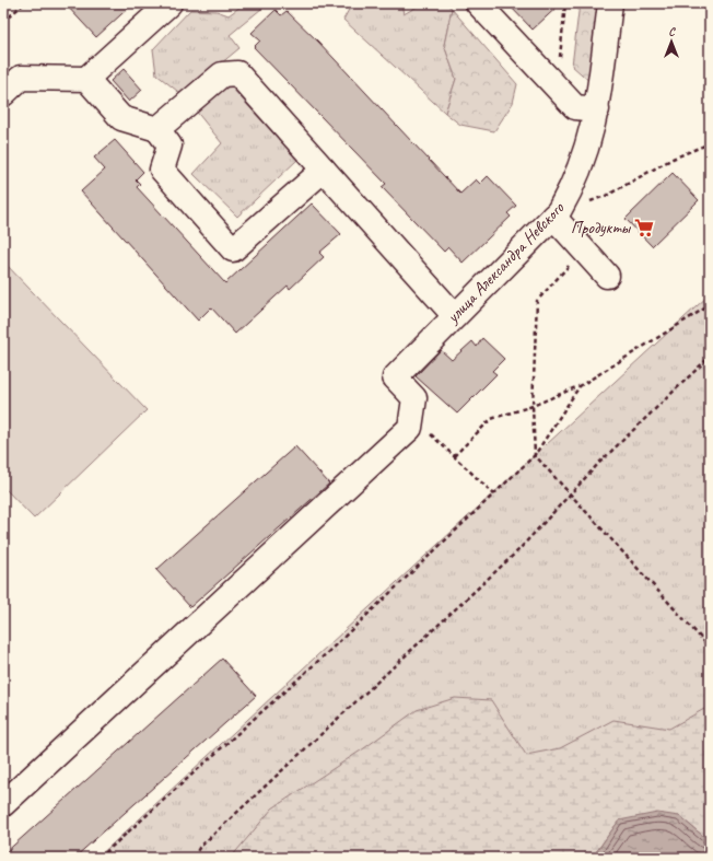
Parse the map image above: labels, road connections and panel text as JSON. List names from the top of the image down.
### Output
{
  "streets": {
    "street": ["улица Александра Невского"]
  },
  "places": {
    "supermarket": ["Продукты"]
  },
  "north": "top"
}
